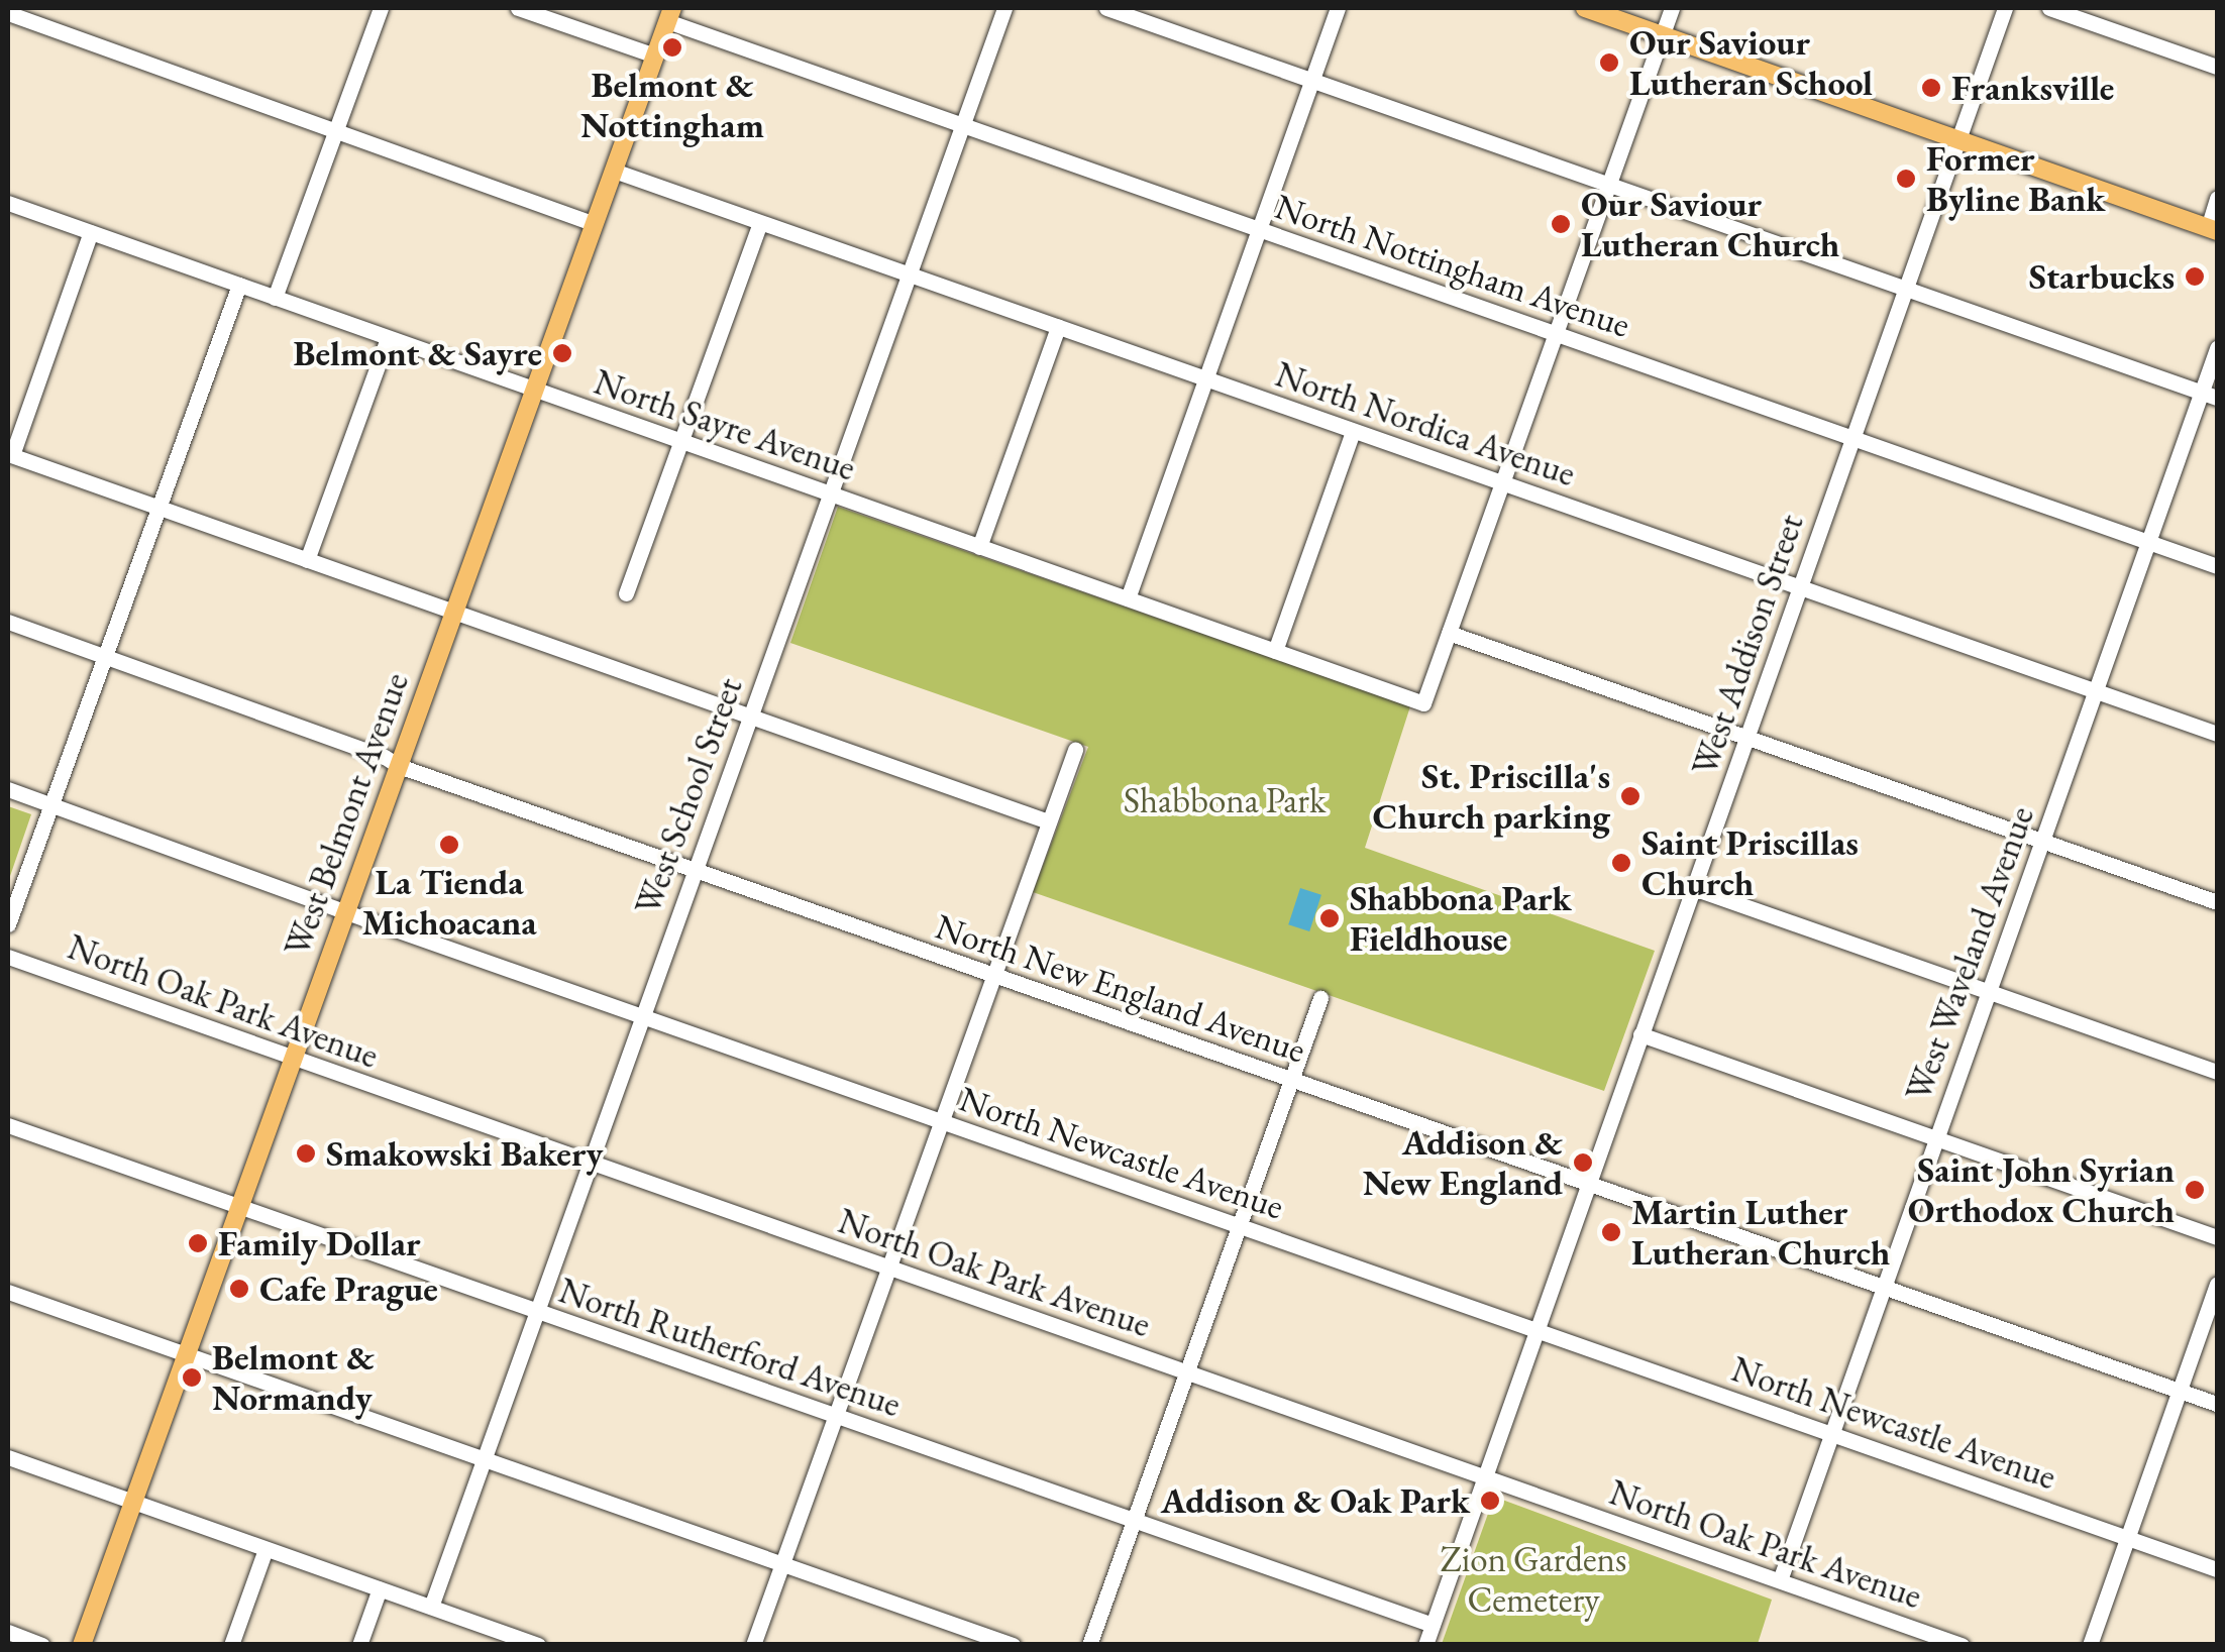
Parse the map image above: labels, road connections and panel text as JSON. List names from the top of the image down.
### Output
{
  "streets": {
    "main road": ["West Belmont Avenue"],
    "street": [
      "North Nottingham Avenue",
      "North Nordica Avenue",
      "North Sayre Avenue",
      "West Addison Street",
      "West School Street",
      "West Waveland Avenue",
      "North New England Avenue",
      "North Oak Park Avenue",
      "North Newcastle Avenue",
      "North Rutherford Avenue"
    ]
  },
  "crossings": [
    ["North Nottingham Avenue", "West Addison Street"],
    ["North Nottingham Avenue", "West School Street"],
    ["North Nottingham Avenue", "West Belmont Avenue"],
    ["North Nottingham Avenue", "West Waveland Avenue"],
    ["North Nordica Avenue", "West Addison Street"],
    ["North Nordica Avenue", "West School Street"],
    ["North Nordica Avenue", "West Belmont Avenue"],
    ["North Nordica Avenue", "West Waveland Avenue"],
    ["North Sayre Avenue", "West School Street"],
    ["North Sayre Avenue", "West Belmont Avenue"],
    ["West Addison Street", "North New England Avenue"],
    ["West Addison Street", "North Oak Park Avenue"],
    ["West Addison Street", "North Newcastle Avenue"],
    ["West Addison Street", "North Rutherford Avenue"],
    ["West School Street", "North New England Avenue"],
    ["West School Street", "North Oak Park Avenue"],
    ["West School Street", "North Newcastle Avenue"],
    ["West School Street", "North Rutherford Avenue"],
    ["West Belmont Avenue", "North New England Avenue"],
    ["West Belmont Avenue", "North Oak Park Avenue"],
    ["West Belmont Avenue", "North Newcastle Avenue"],
    ["West Belmont Avenue", "North Rutherford Avenue"],
    ["West Waveland Avenue", "North New England Avenue"],
    ["West Waveland Avenue", "North Oak Park Avenue"],
    ["West Waveland Avenue", "North Newcastle Avenue"]
  ],
  "parks": ["Shabbona Park", "Zion Gardens Cemetery"],
  "places": [
    "Belmont & Nottingham",
    "Our Saviour Lutheran School",
    "Franksville",
    "Former Byline Bank",
    "Our Saviour Lutheran Church",
    "Starbucks",
    "Belmont & Sayre",
    "St. Priscilla's Church parking",
    "La Tienda Michoacana",
    "Saint Priscillas Church",
    "Shabbona Park Fieldhouse",
    "Smakowski Bakery",
    "Addison & New England",
    "Saint John Syrian Orthodox Church",
    "Martin Luther Lutheran Church",
    "Family Dollar",
    "Cafe Prague",
    "Belmont & Normandy",
    "Addison & Oak Park"
  ]
}
